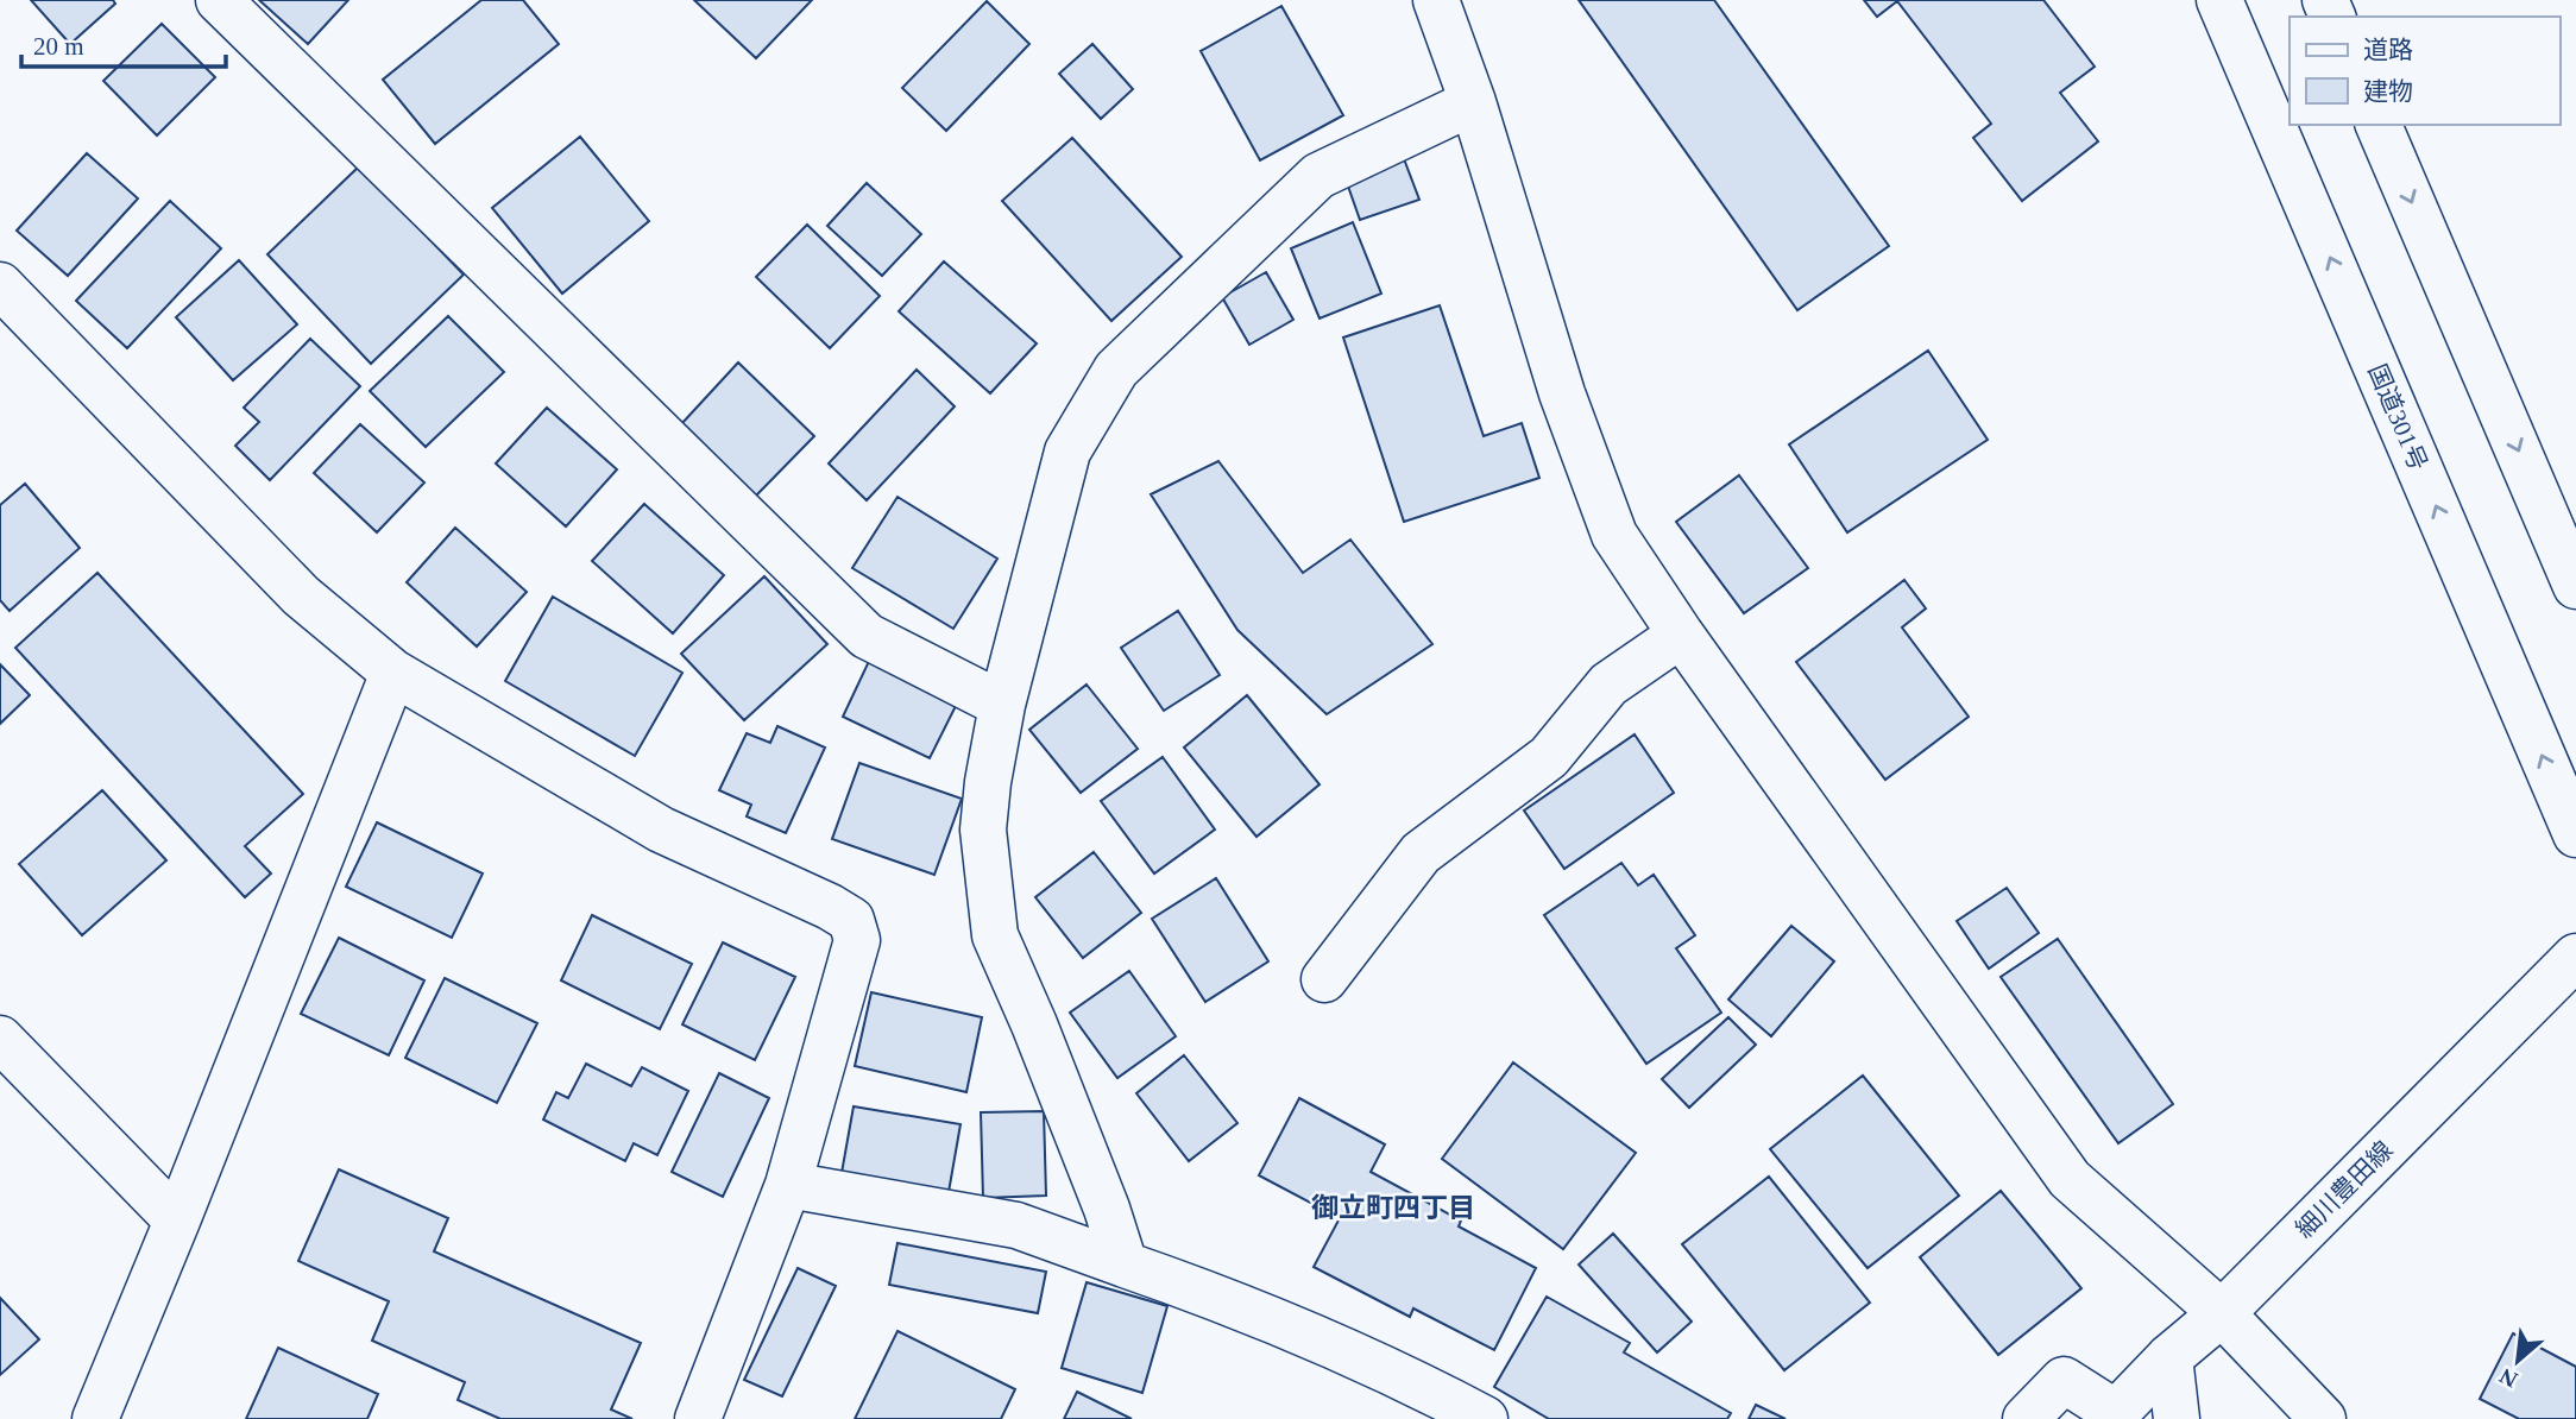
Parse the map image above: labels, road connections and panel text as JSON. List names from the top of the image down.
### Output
{
  "streets": {
    "main road": ["国道301号", "細川豊田線"]
  },
  "districts": ["御立町四丁目"],
  "legend": ["道路", "建物"],
  "scale_bar": "20 m",
  "north": "bottom left"
}
